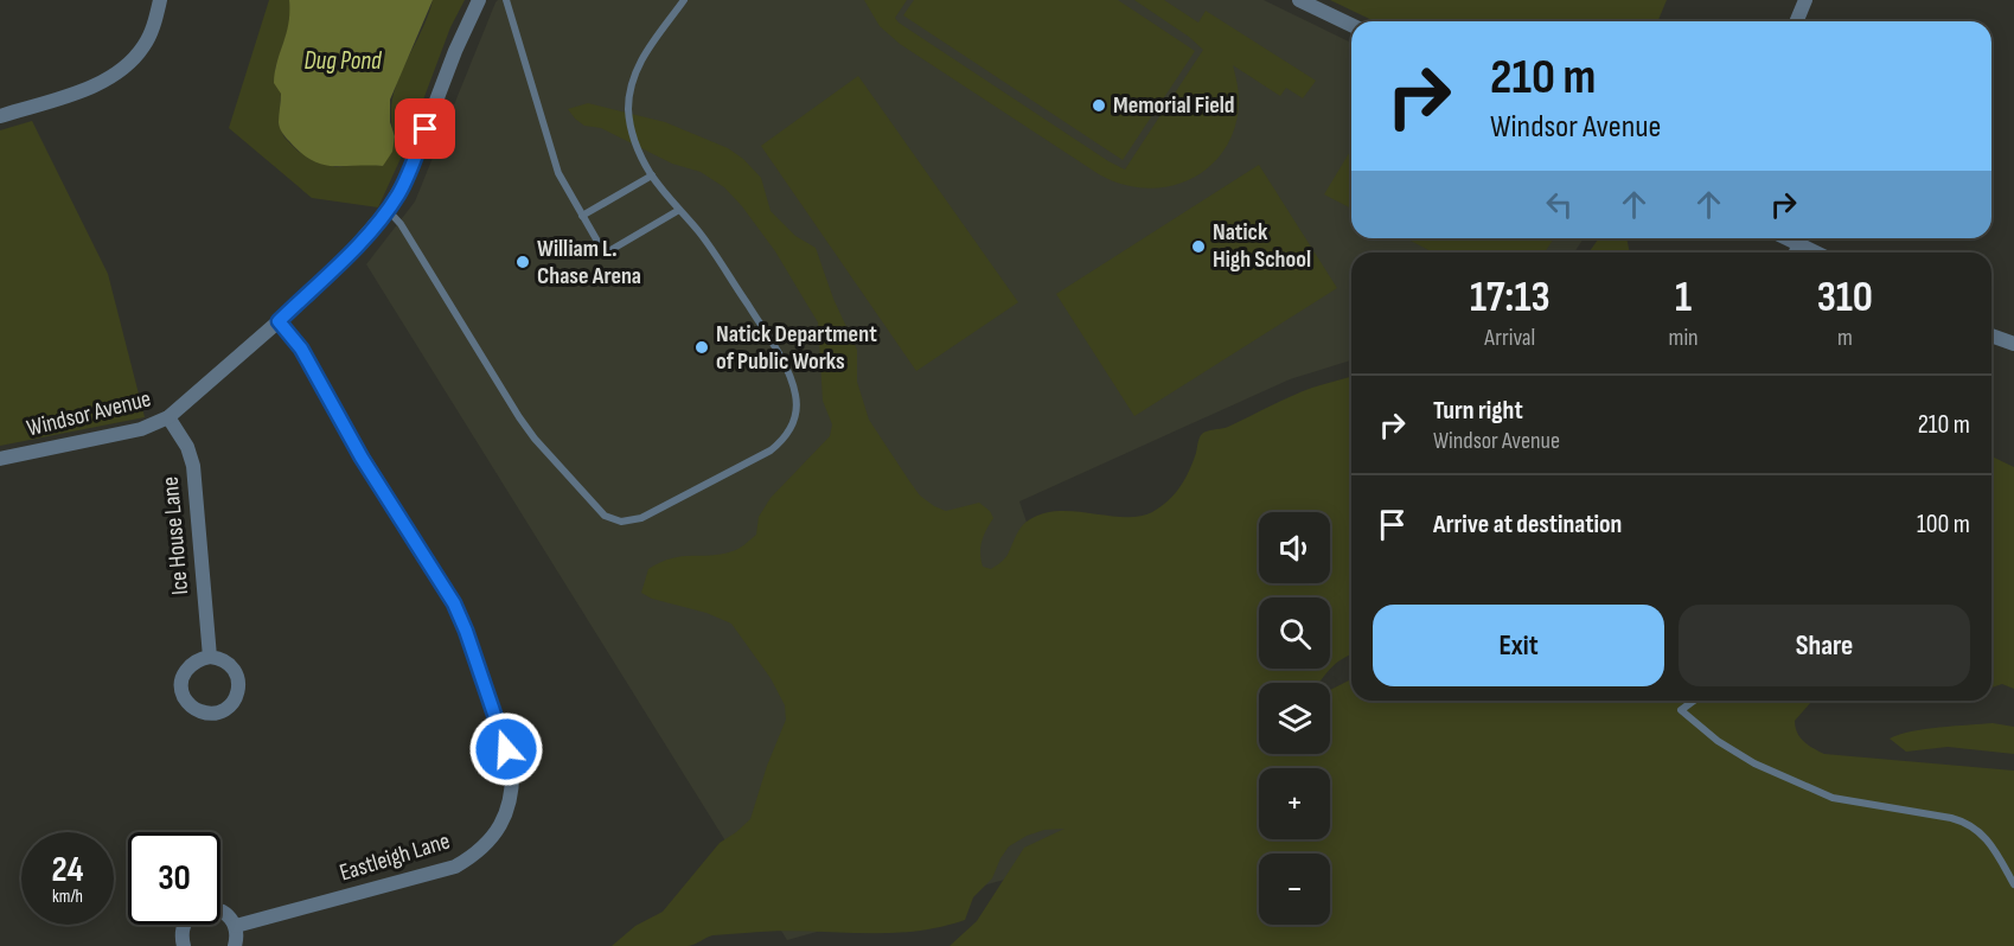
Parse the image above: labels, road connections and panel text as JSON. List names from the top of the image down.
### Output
{
  "streets": {
    "street": ["Windsor Avenue", "Ice House Lane", "Eastleigh Lane"]
  },
  "crossings": [
    ["Windsor Avenue", "Ice House Lane"],
    ["Windsor Avenue", "Eastleigh Lane"]
  ],
  "water": ["Dug Pond"],
  "places": [
    "Memorial Field",
    "Natick High School",
    "William L. Chase Arena",
    "Natick Department of Public Works"
  ],
  "page": {
    "turn": ["210 m", "Windsor Avenue"],
    "eta": [
      "17:13",
      "Arrival",
      "1",
      "min",
      "310",
      "m"
    ],
    "list": [
      {
        "name": "Turn right",
        "note": "Windsor Avenue",
        "value": "210 m"
      },
      {
        "name": "Arrive at destination",
        "value": "100 m"
      }
    ],
    "map_buttons": ["+", "−"],
    "buttons": ["Exit", "Share"],
    "speed": "24 km/h",
    "limit": "30"
  }
}
